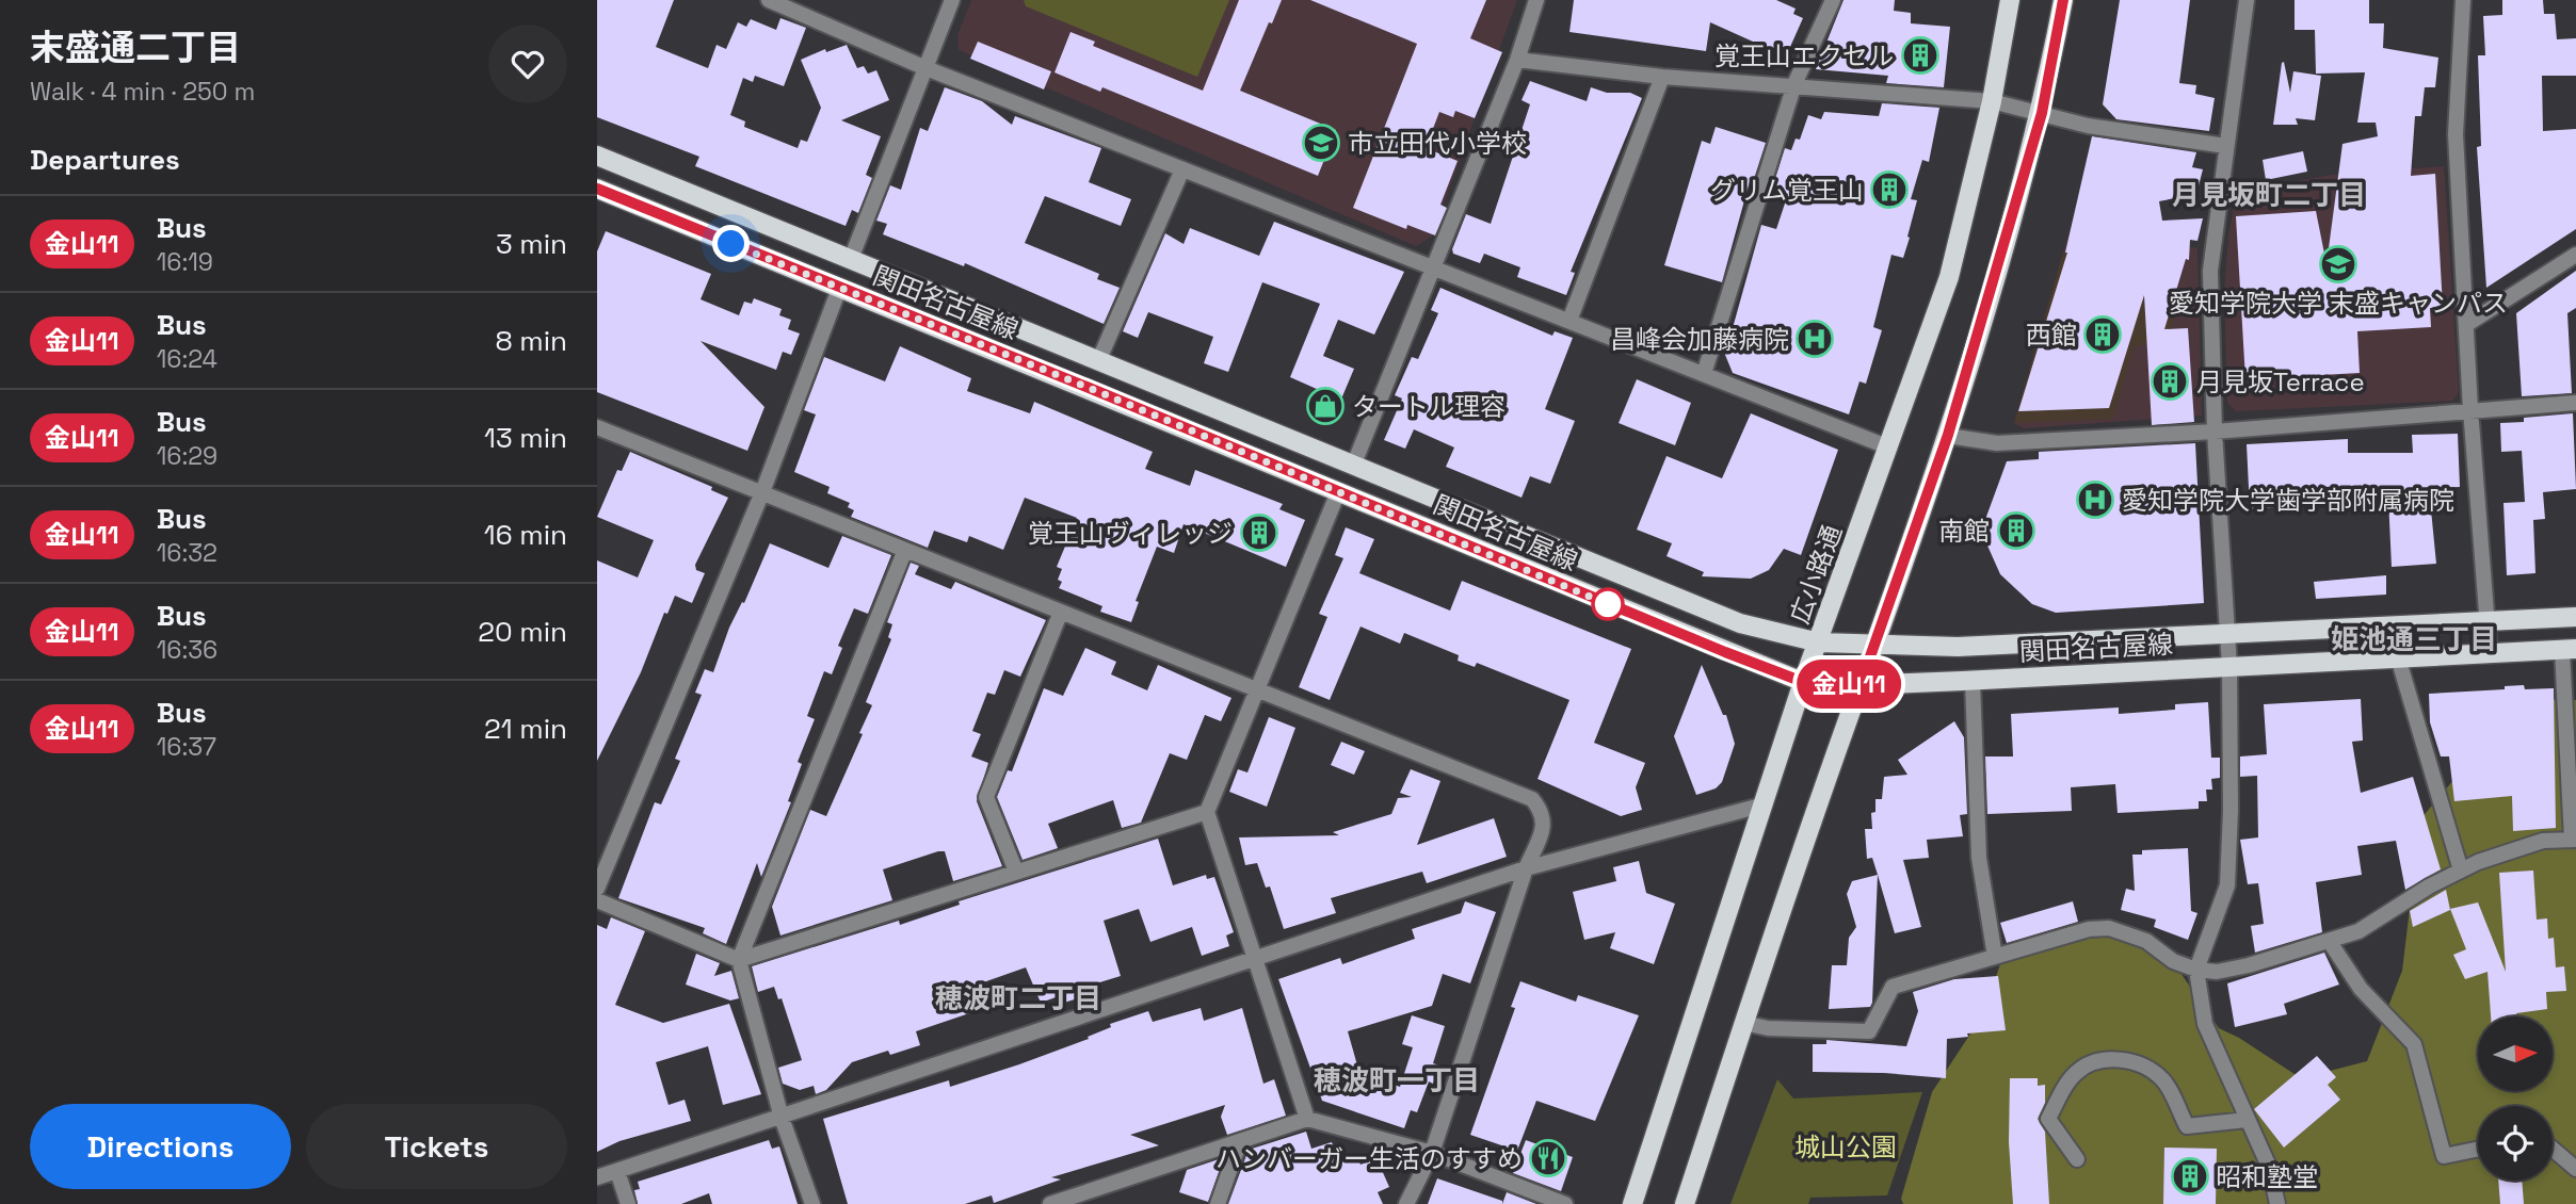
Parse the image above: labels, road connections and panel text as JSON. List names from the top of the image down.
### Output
{
  "streets": {
    "main road": ["関田名古屋線", "広小路通"]
  },
  "crossings": [
    ["関田名古屋線", "広小路通"]
  ],
  "districts": [
    "月見坂町二丁目",
    "姫池通三丁目",
    "穂波町二丁目",
    "穂波町一丁目"
  ],
  "parks": ["城山公園"],
  "places": {
    "building": [
      "覚王山エクセル",
      "グリム覚王山",
      "西館",
      "月見坂Terrace",
      "南館",
      "覚王山ヴィレッジ",
      "昭和塾堂"
    ],
    "school or university": ["市立田代小学校", "愛知学院大学 末盛キャンパス"],
    "hospital": ["昌峰会加藤病院", "愛知学院大学歯学部附属病院"],
    "shop": ["タートル理容"],
    "restaurant": ["ハンバーガー生活のすすめ"]
  },
  "lines": ["bus line 金山11"],
  "north": "right",
  "page": {
    "heading": [
      ["末盛通二丁目", "Walk · 4 min · 250 m"],
      "Departures"
    ],
    "on_map": "金山11",
    "list": [
      {
        "mark": "金山11",
        "name": "Bus",
        "note": "16:19",
        "value": "3 min"
      },
      {
        "mark": "金山11",
        "name": "Bus",
        "note": "16:24",
        "value": "8 min"
      },
      {
        "mark": "金山11",
        "name": "Bus",
        "note": "16:29",
        "value": "13 min"
      },
      {
        "mark": "金山11",
        "name": "Bus",
        "note": "16:32",
        "value": "16 min"
      },
      {
        "mark": "金山11",
        "name": "Bus",
        "note": "16:36",
        "value": "20 min"
      },
      {
        "mark": "金山11",
        "name": "Bus",
        "note": "16:37",
        "value": "21 min"
      }
    ],
    "buttons": ["Directions", "Tickets"]
  }
}
